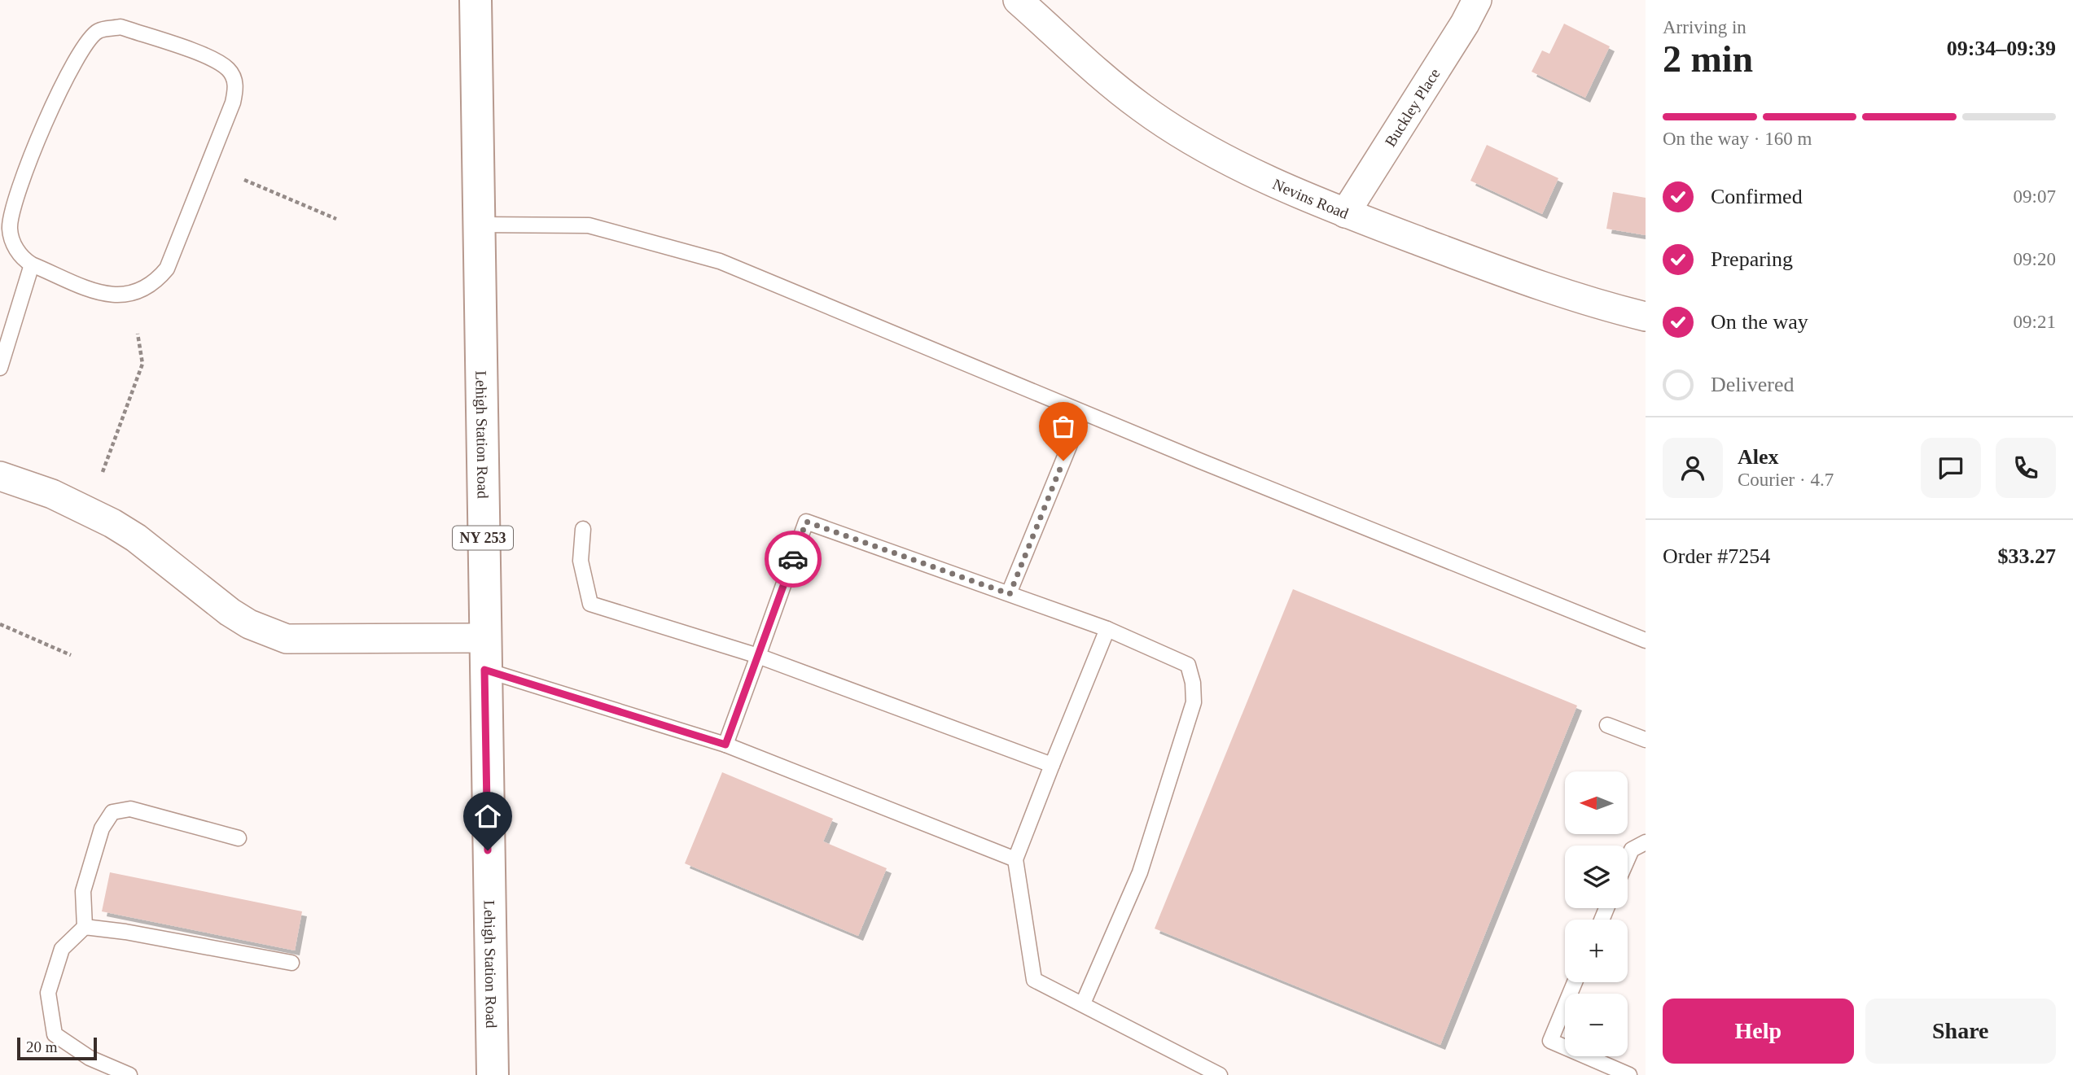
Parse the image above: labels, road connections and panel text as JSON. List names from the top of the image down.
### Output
{
  "streets": {
    "main road": ["Lehigh Station Road", "NY 253"],
    "street": ["Buckley Place", "Nevins Road"]
  },
  "crossings": [
    ["Buckley Place", "Nevins Road"]
  ],
  "scale_bar": "20 m",
  "north": "left",
  "page": {
    "heading": ["2 min", "Arriving in", "09:34–09:39"],
    "panel": [
      "Alex",
      "Courier · 4.7",
      "Order #7254",
      "$33.27"
    ],
    "bar": "On the way · 160 m",
    "list": [
      ["Confirmed", "09:07"],
      ["Preparing", "09:20"],
      ["On the way", "09:21"],
      "Delivered"
    ],
    "map_buttons": ["+", "−"],
    "buttons": ["Help", "Share"],
    "scale": "20 m"
  }
}
